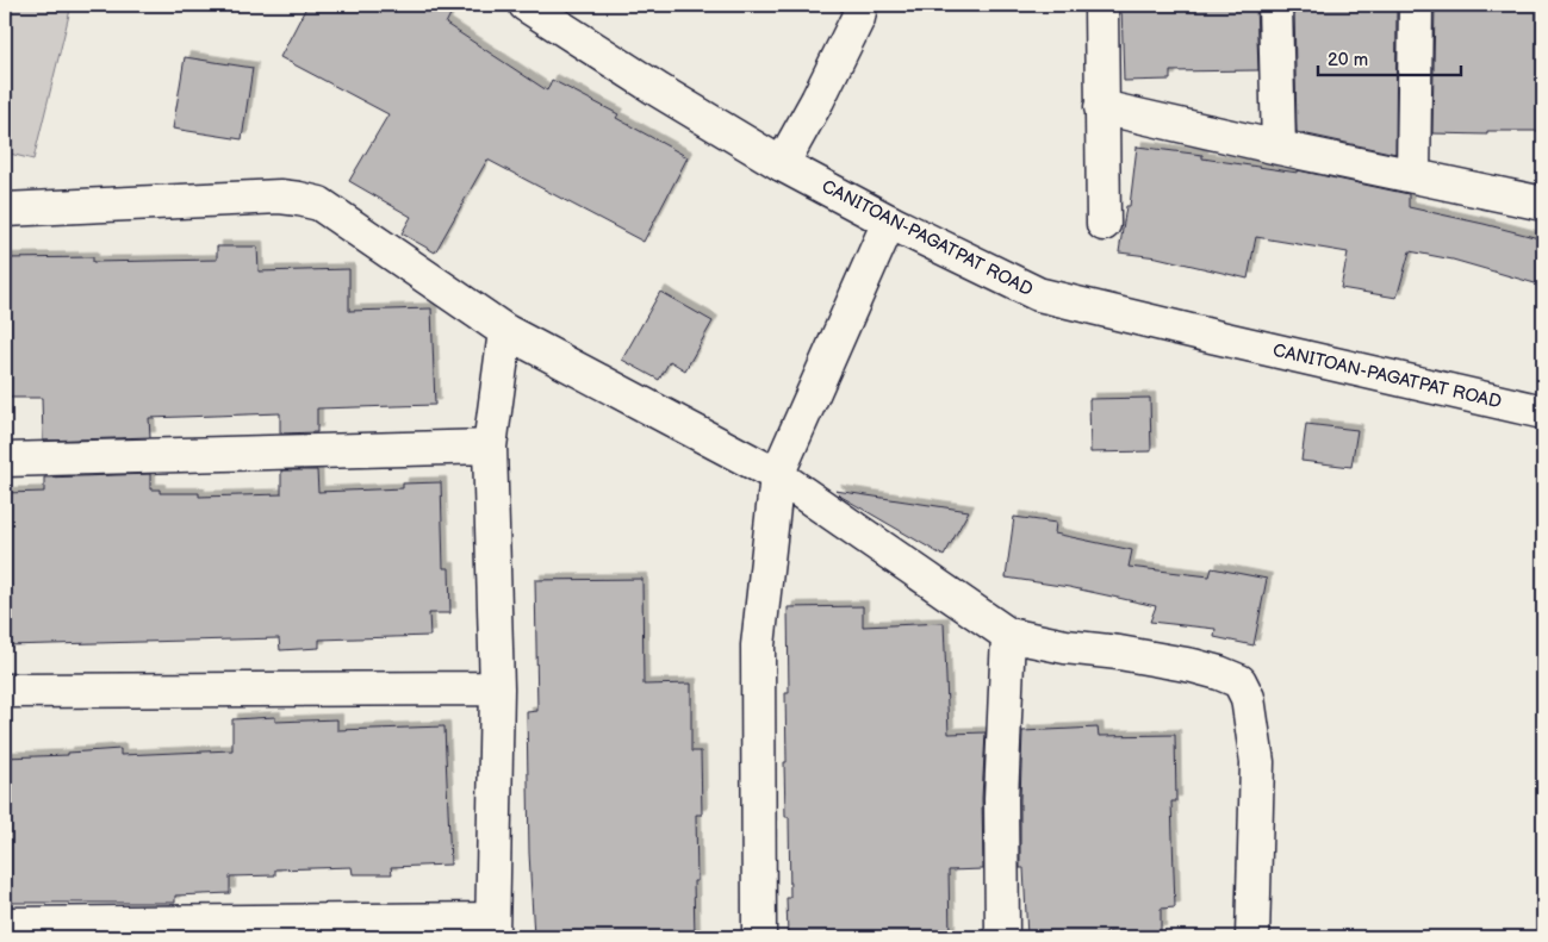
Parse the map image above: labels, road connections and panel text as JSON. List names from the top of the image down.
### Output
{
  "streets": {
    "street": ["CANITOAN-PAGATPAT ROAD"]
  },
  "scale_bar": "20 m"
}
